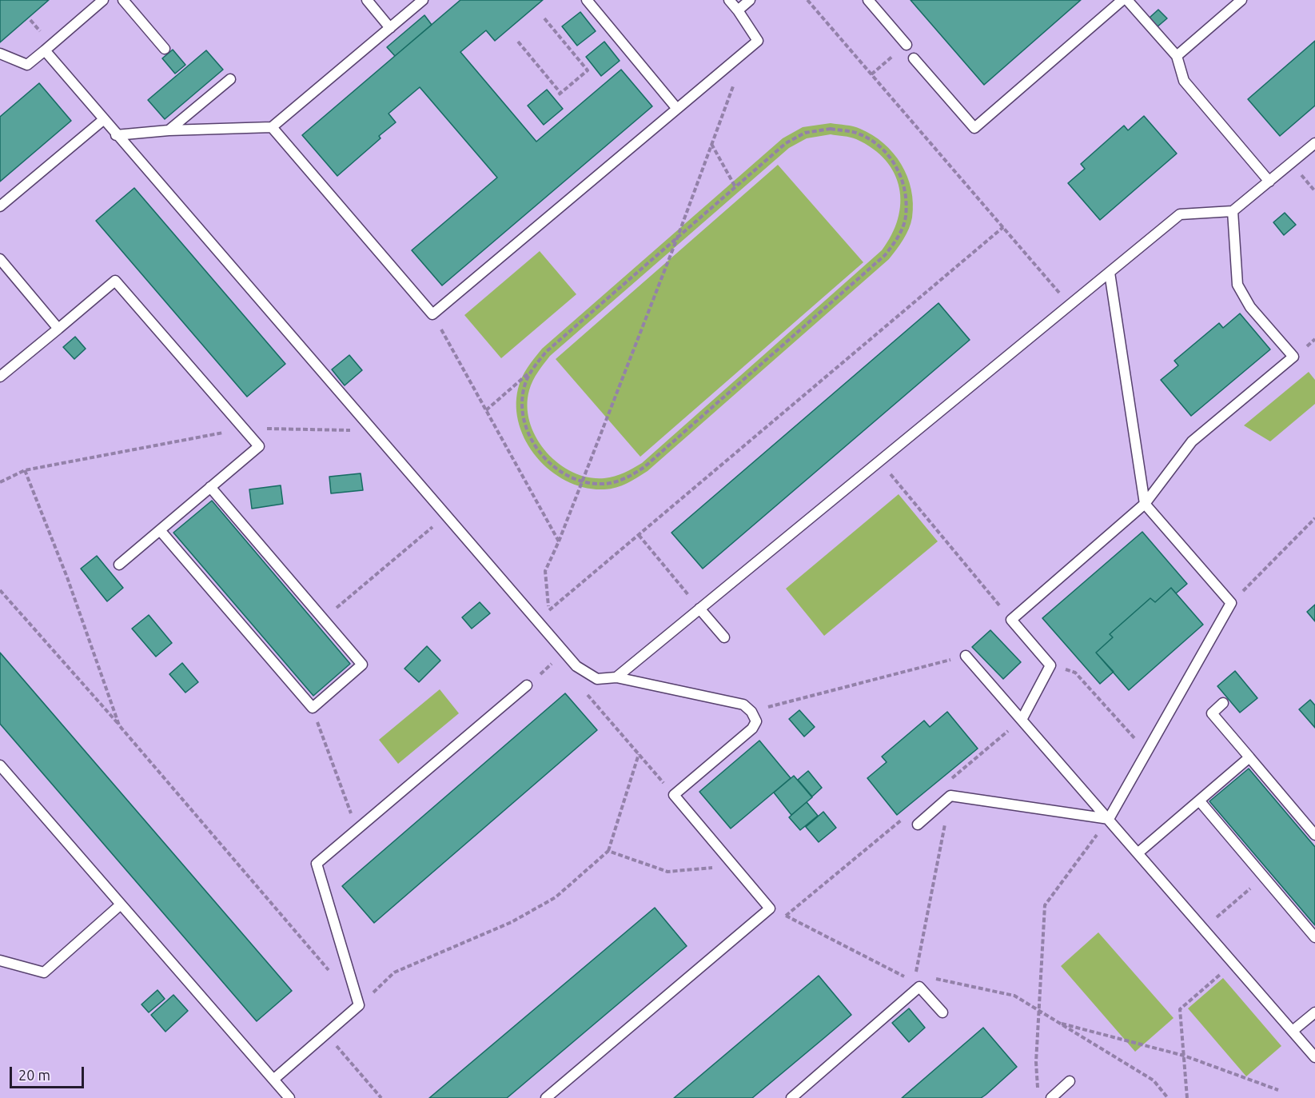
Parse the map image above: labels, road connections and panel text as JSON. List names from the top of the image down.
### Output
{
  "scale_bar": "20 m"
}
